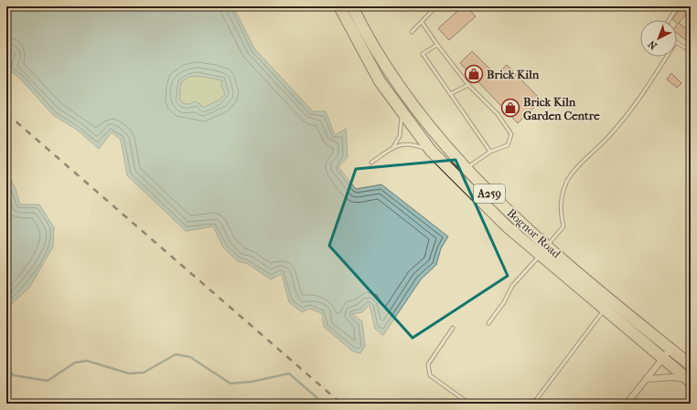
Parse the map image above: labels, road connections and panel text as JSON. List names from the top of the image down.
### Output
{
  "streets": {
    "highway": ["A259", "Bognor Road"]
  },
  "places": {
    "shop": ["Brick Kiln", "Brick Kiln Garden Centre"]
  },
  "north": "bottom left"
}
